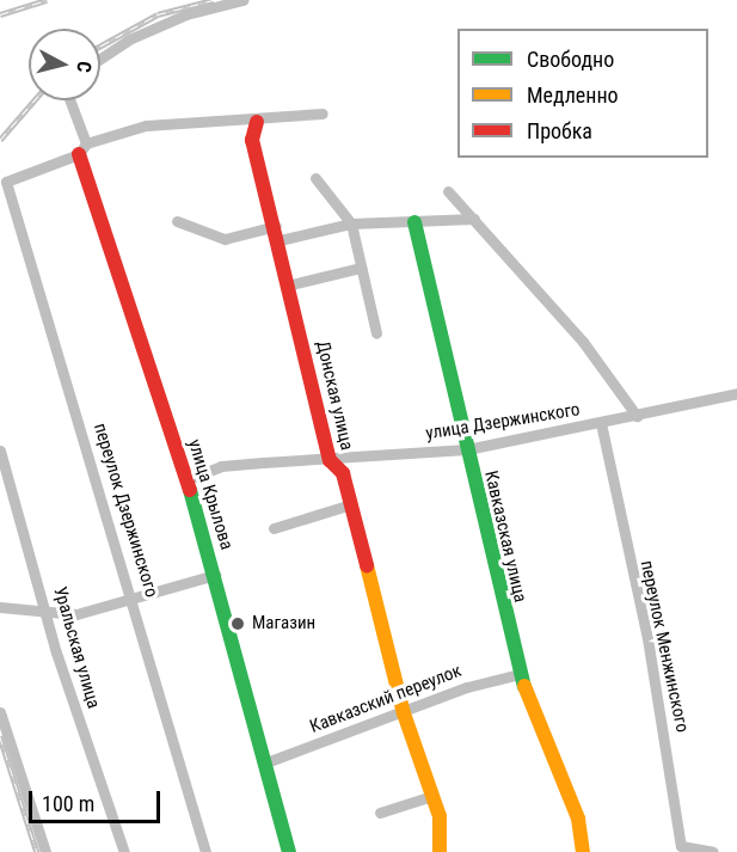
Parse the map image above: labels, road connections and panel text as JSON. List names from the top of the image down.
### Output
{
  "streets": {
    "street": [
      "Донская улица",
      "улица Дзержинского",
      "улица Крылова",
      "переулок Дзержинского",
      "Кавказская улица",
      "переулок Менжинского",
      "Уральская улица",
      "Кавказский переулок"
    ]
  },
  "crossings": [
    ["Донская улица", "улица Дзержинского"],
    ["Донская улица", "Кавказский переулок"],
    ["улица Дзержинского", "улица Крылова"],
    ["улица Дзержинского", "Кавказская улица"],
    ["улица Дзержинского", "переулок Менжинского"],
    ["улица Крылова", "Кавказский переулок"],
    ["Кавказская улица", "Кавказский переулок"]
  ],
  "places": ["Магазин"],
  "legend": ["Свободно", "Медленно", "Пробка"],
  "scale_bar": "100 m",
  "north": "right"
}
